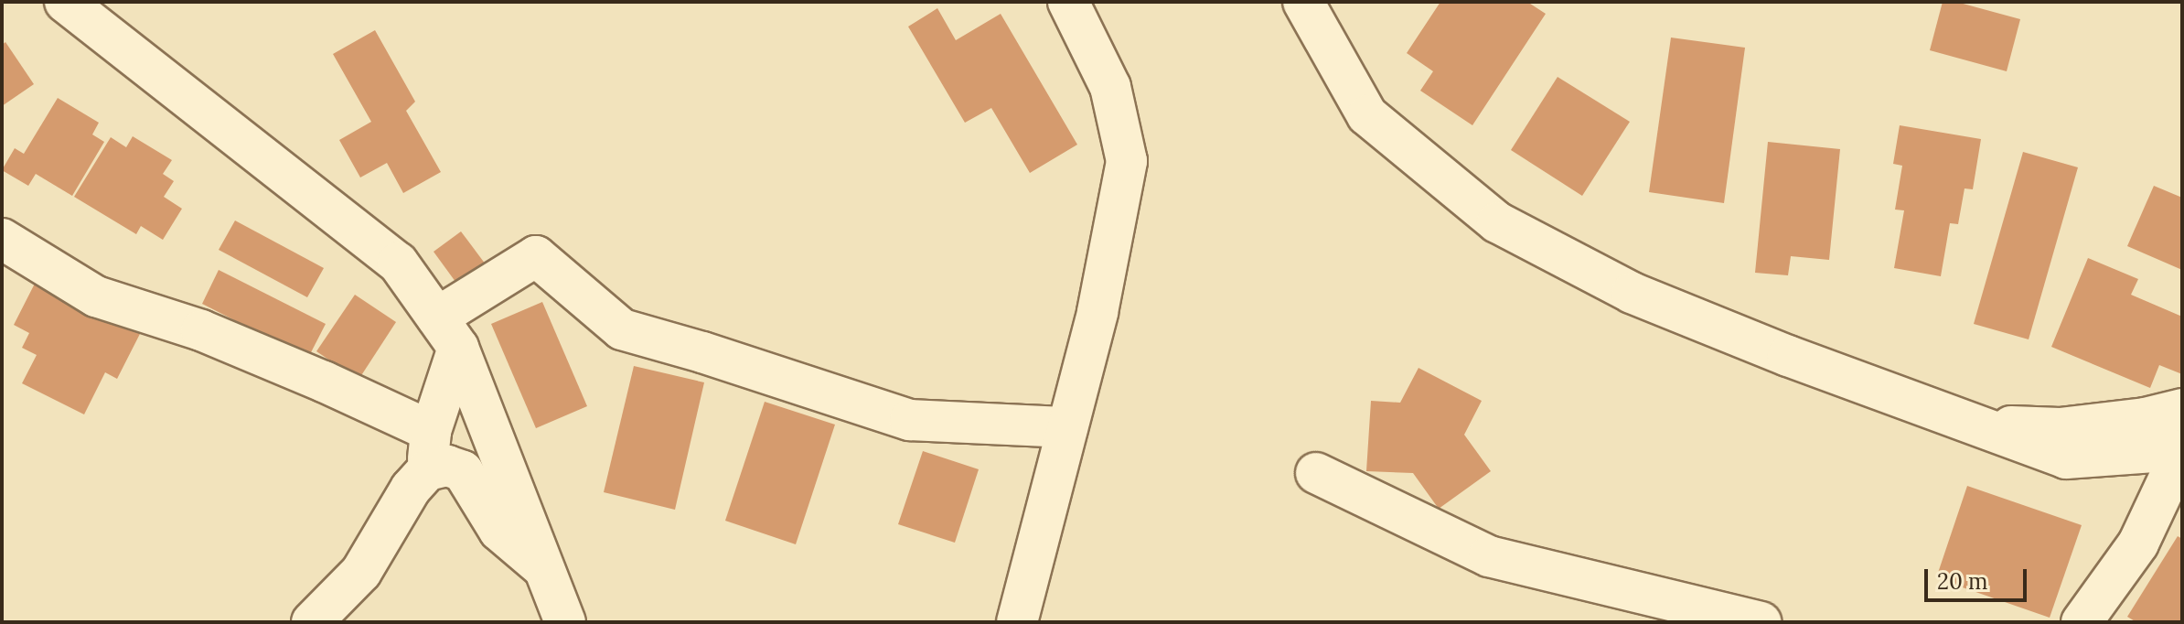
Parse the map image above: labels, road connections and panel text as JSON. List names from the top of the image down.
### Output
{
  "scale_bar": "20 m"
}
